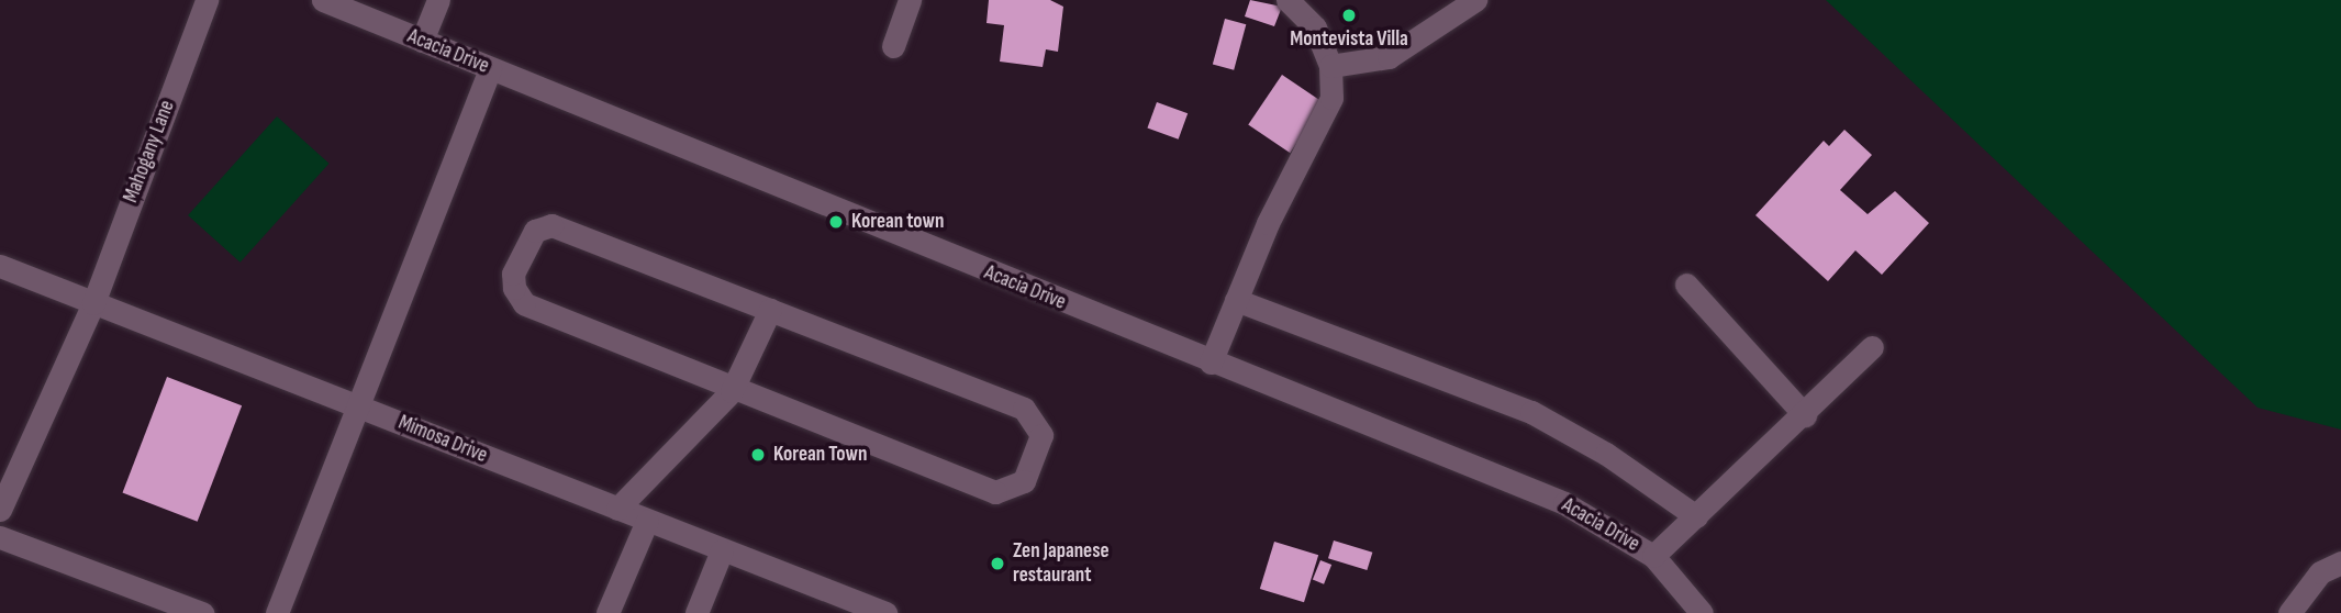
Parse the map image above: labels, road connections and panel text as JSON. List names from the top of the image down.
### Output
{
  "streets": {
    "street": ["Acacia Drive", "Mahogany Lane", "Mimosa Drive"]
  },
  "crossings": [
    ["Mahogany Lane", "Mimosa Drive"]
  ],
  "places": [
    "Montevista Villa",
    "Korean town",
    "Korean Town",
    "Zen Japanese restaurant"
  ]
}
